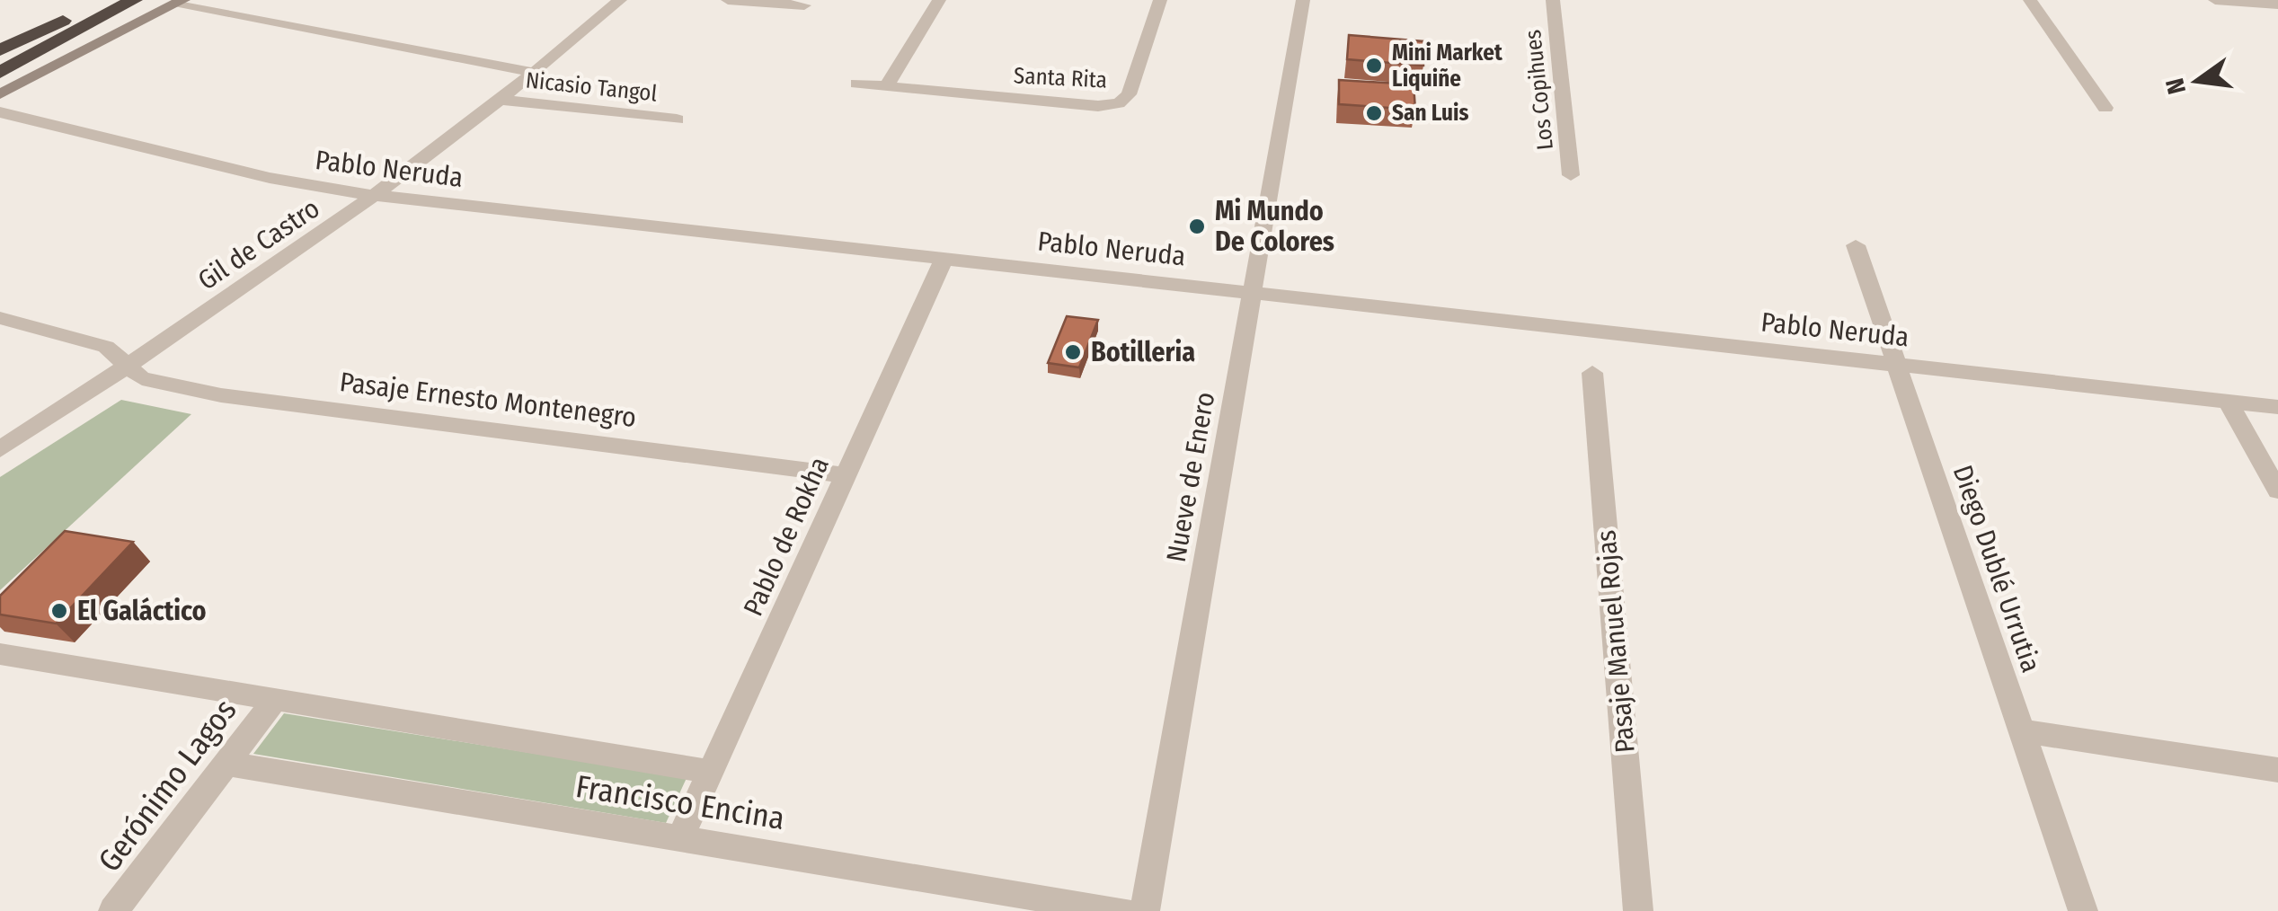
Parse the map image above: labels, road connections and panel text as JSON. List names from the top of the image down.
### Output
{
  "streets": {
    "street": [
      "Santa Rita",
      "Nicasio Tangol",
      "Los Copihues",
      "Pablo Neruda",
      "Gil de Castro",
      "Pasaje Ernesto Montenegro",
      "Nueve de Enero",
      "Pablo de Rokha",
      "Diego Dublé Urrutia",
      "Pasaje Manuel Rojas",
      "Gerónimo Lagos",
      "Francisco Encina"
    ]
  },
  "crossings": [
    ["Nicasio Tangol", "Gil de Castro"],
    ["Pablo Neruda", "Gil de Castro"],
    ["Pablo Neruda", "Nueve de Enero"],
    ["Pablo Neruda", "Pablo de Rokha"],
    ["Pablo Neruda", "Diego Dublé Urrutia"],
    ["Gil de Castro", "Pasaje Ernesto Montenegro"],
    ["Pasaje Ernesto Montenegro", "Pablo de Rokha"],
    ["Pablo de Rokha", "Francisco Encina"],
    ["Gerónimo Lagos", "Francisco Encina"]
  ],
  "places": [
    "Mini Market Liquiñe",
    "San Luis",
    "Mi Mundo De Colores",
    "Botilleria",
    "El Galáctico"
  ],
  "north": "left"
}
